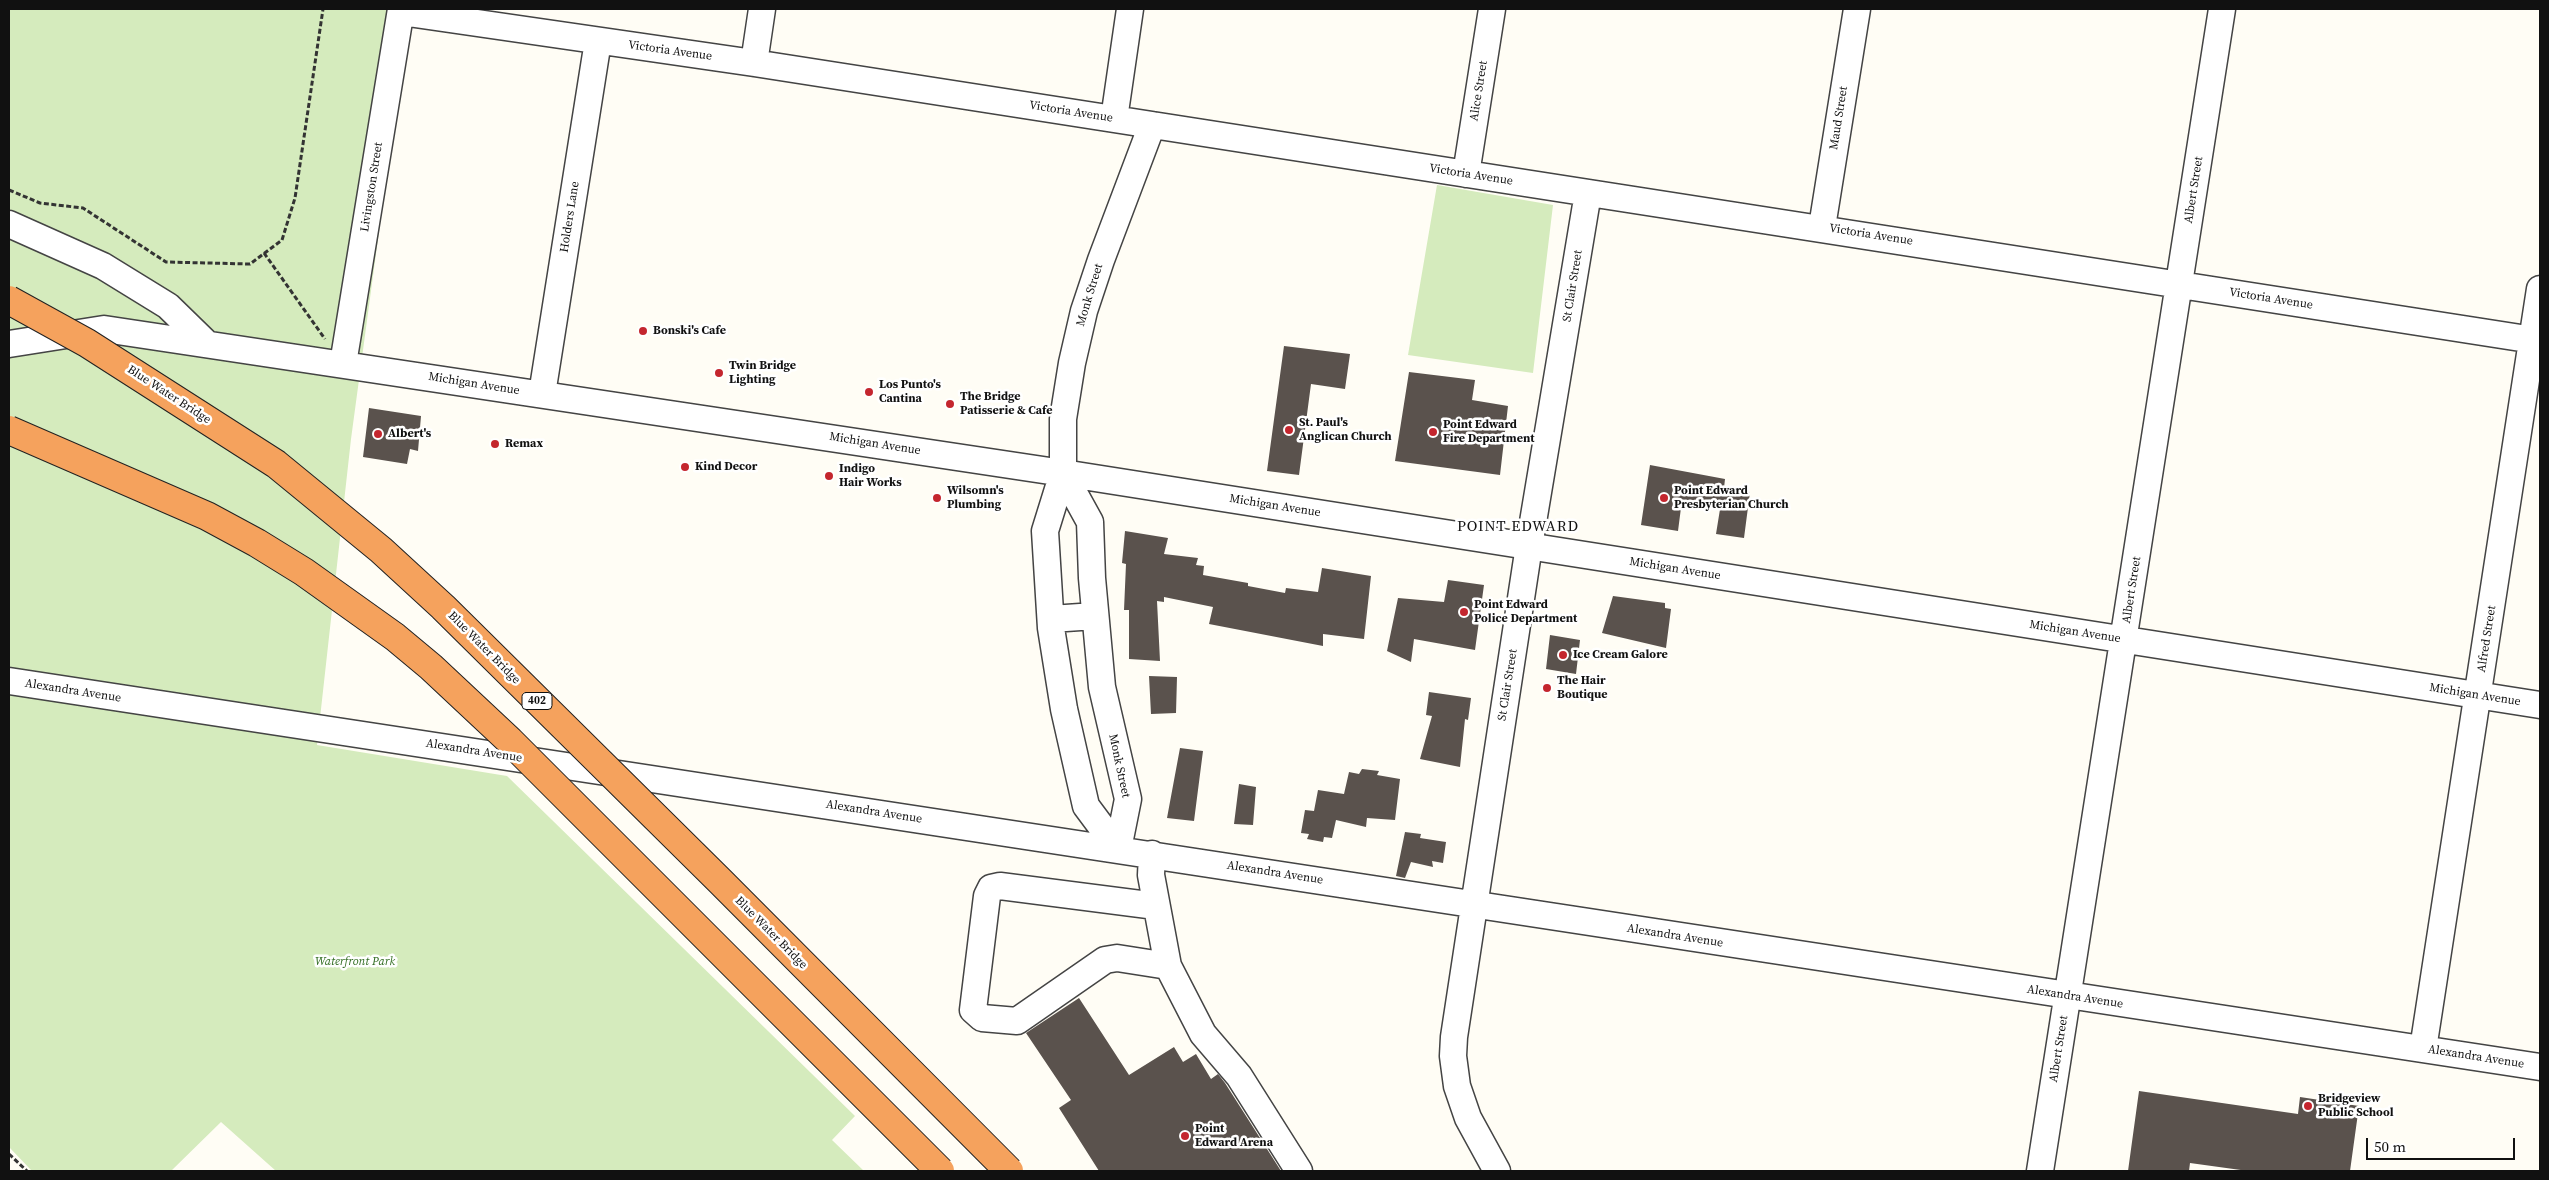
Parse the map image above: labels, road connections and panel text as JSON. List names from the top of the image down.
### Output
{
  "streets": {
    "highway": ["Blue Water Bridge", "402"],
    "street": [
      "Victoria Avenue",
      "Alice Street",
      "Maud Street",
      "Livingston Street",
      "Albert Street",
      "Holders Lane",
      "St Clair Street",
      "Monk Street",
      "Michigan Avenue",
      "Alfred Street",
      "Alexandra Avenue"
    ]
  },
  "crossings": [
    ["Victoria Avenue", "Alice Street"],
    ["Victoria Avenue", "Maud Street"],
    ["Victoria Avenue", "Livingston Street"],
    ["Victoria Avenue", "Albert Street"],
    ["Victoria Avenue", "Holders Lane"],
    ["Victoria Avenue", "St Clair Street"],
    ["Victoria Avenue", "Monk Street"],
    ["Victoria Avenue", "Alfred Street"],
    ["Livingston Street", "Michigan Avenue"],
    ["Albert Street", "Michigan Avenue"],
    ["Albert Street", "Alexandra Avenue"],
    ["Holders Lane", "Michigan Avenue"],
    ["St Clair Street", "Michigan Avenue"],
    ["St Clair Street", "Alexandra Avenue"],
    ["Monk Street", "Michigan Avenue"],
    ["Monk Street", "Alexandra Avenue"],
    ["Michigan Avenue", "Alfred Street"],
    ["Alfred Street", "Alexandra Avenue"]
  ],
  "districts": ["POINT EDWARD"],
  "parks": ["Waterfront Park"],
  "places": [
    "Bonski's Cafe",
    "Twin Bridge Lighting",
    "Los Punto's Cantina",
    "The Bridge Patisserie & Cafe",
    "St. Paul's Anglican Church",
    "Point Edward Fire Department",
    "Albert's",
    "Remax",
    "Kind Decor",
    "Indigo Hair Works",
    "Wilsomn's Plumbing",
    "Point Edward Presbyterian Church",
    "Point Edward Police Department",
    "Ice Cream Galore",
    "The Hair Boutique",
    "Bridgeview Public School",
    "Point Edward Arena"
  ],
  "scale_bar": "50 m"
}
